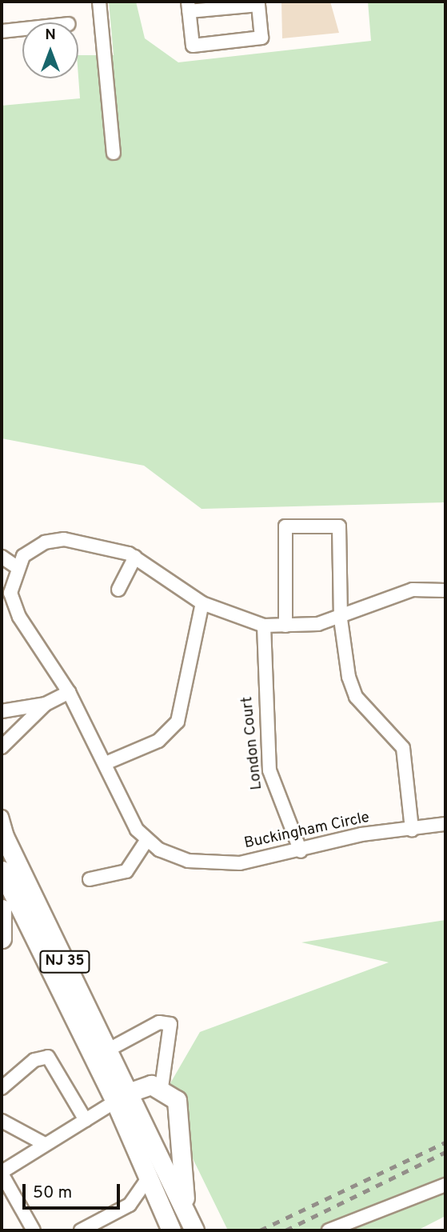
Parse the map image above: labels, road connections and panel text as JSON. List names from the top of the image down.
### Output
{
  "streets": {
    "highway": ["NJ 35"],
    "street": ["London Court", "Buckingham Circle"]
  },
  "crossings": [
    ["London Court", "Buckingham Circle"]
  ],
  "scale_bar": "50 m",
  "north": "top"
}
